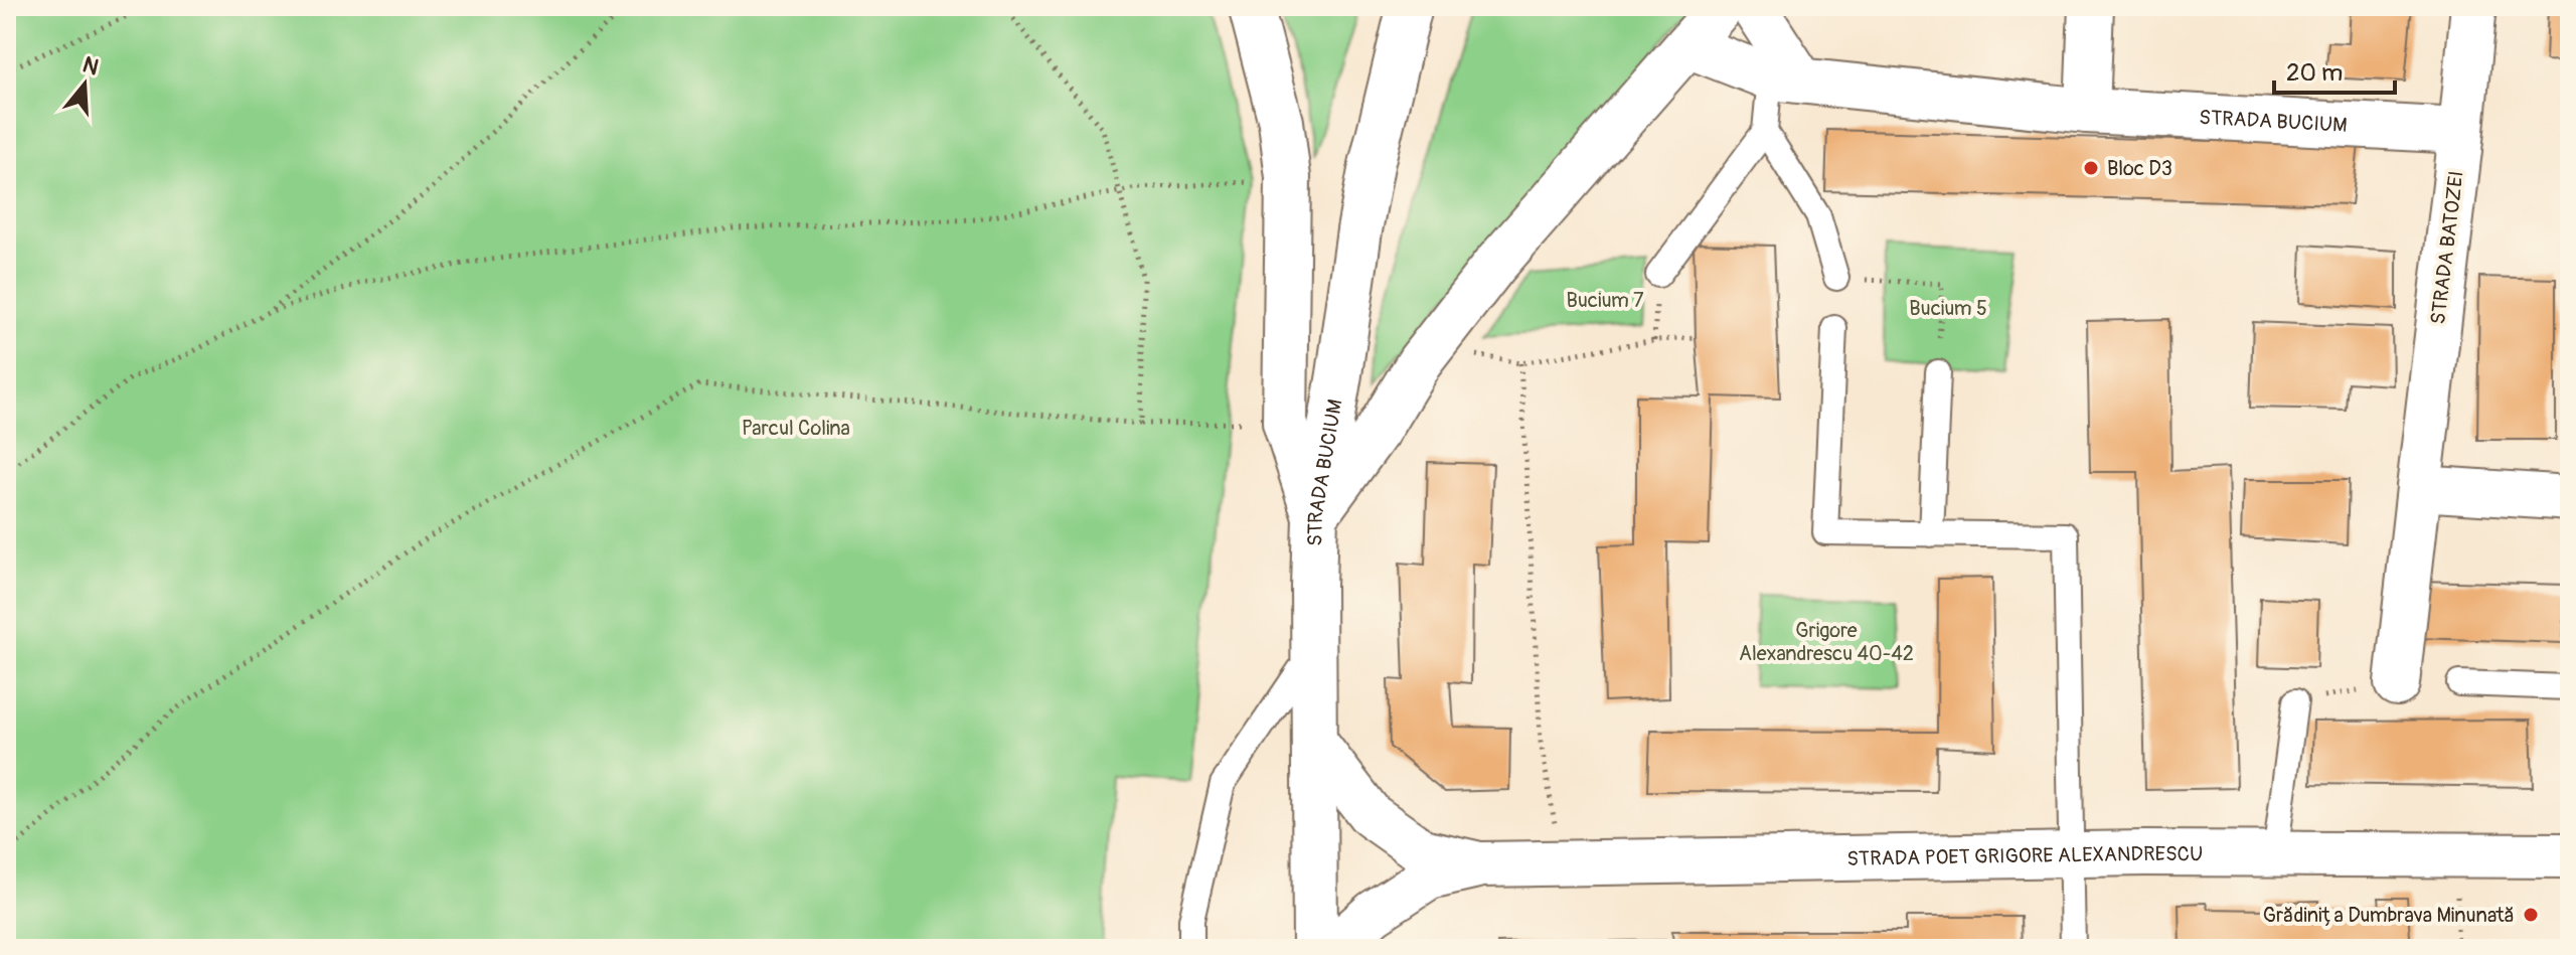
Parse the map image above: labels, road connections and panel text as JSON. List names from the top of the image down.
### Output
{
  "streets": {
    "street": ["STRADA BUCIUM", "STRADA BATOZEI", "STRADA POET GRIGORE ALEXANDRESCU"]
  },
  "crossings": [
    ["STRADA BUCIUM", "STRADA BATOZEI"]
  ],
  "parks": [
    "Bucium 7",
    "Bucium 5",
    "Parcul Colina",
    "Grigore Alexandrescu 40-42"
  ],
  "places": ["Bloc D3", "Grădinița Dumbrava Minunată"],
  "scale_bar": "20 m",
  "north": "top"
}
